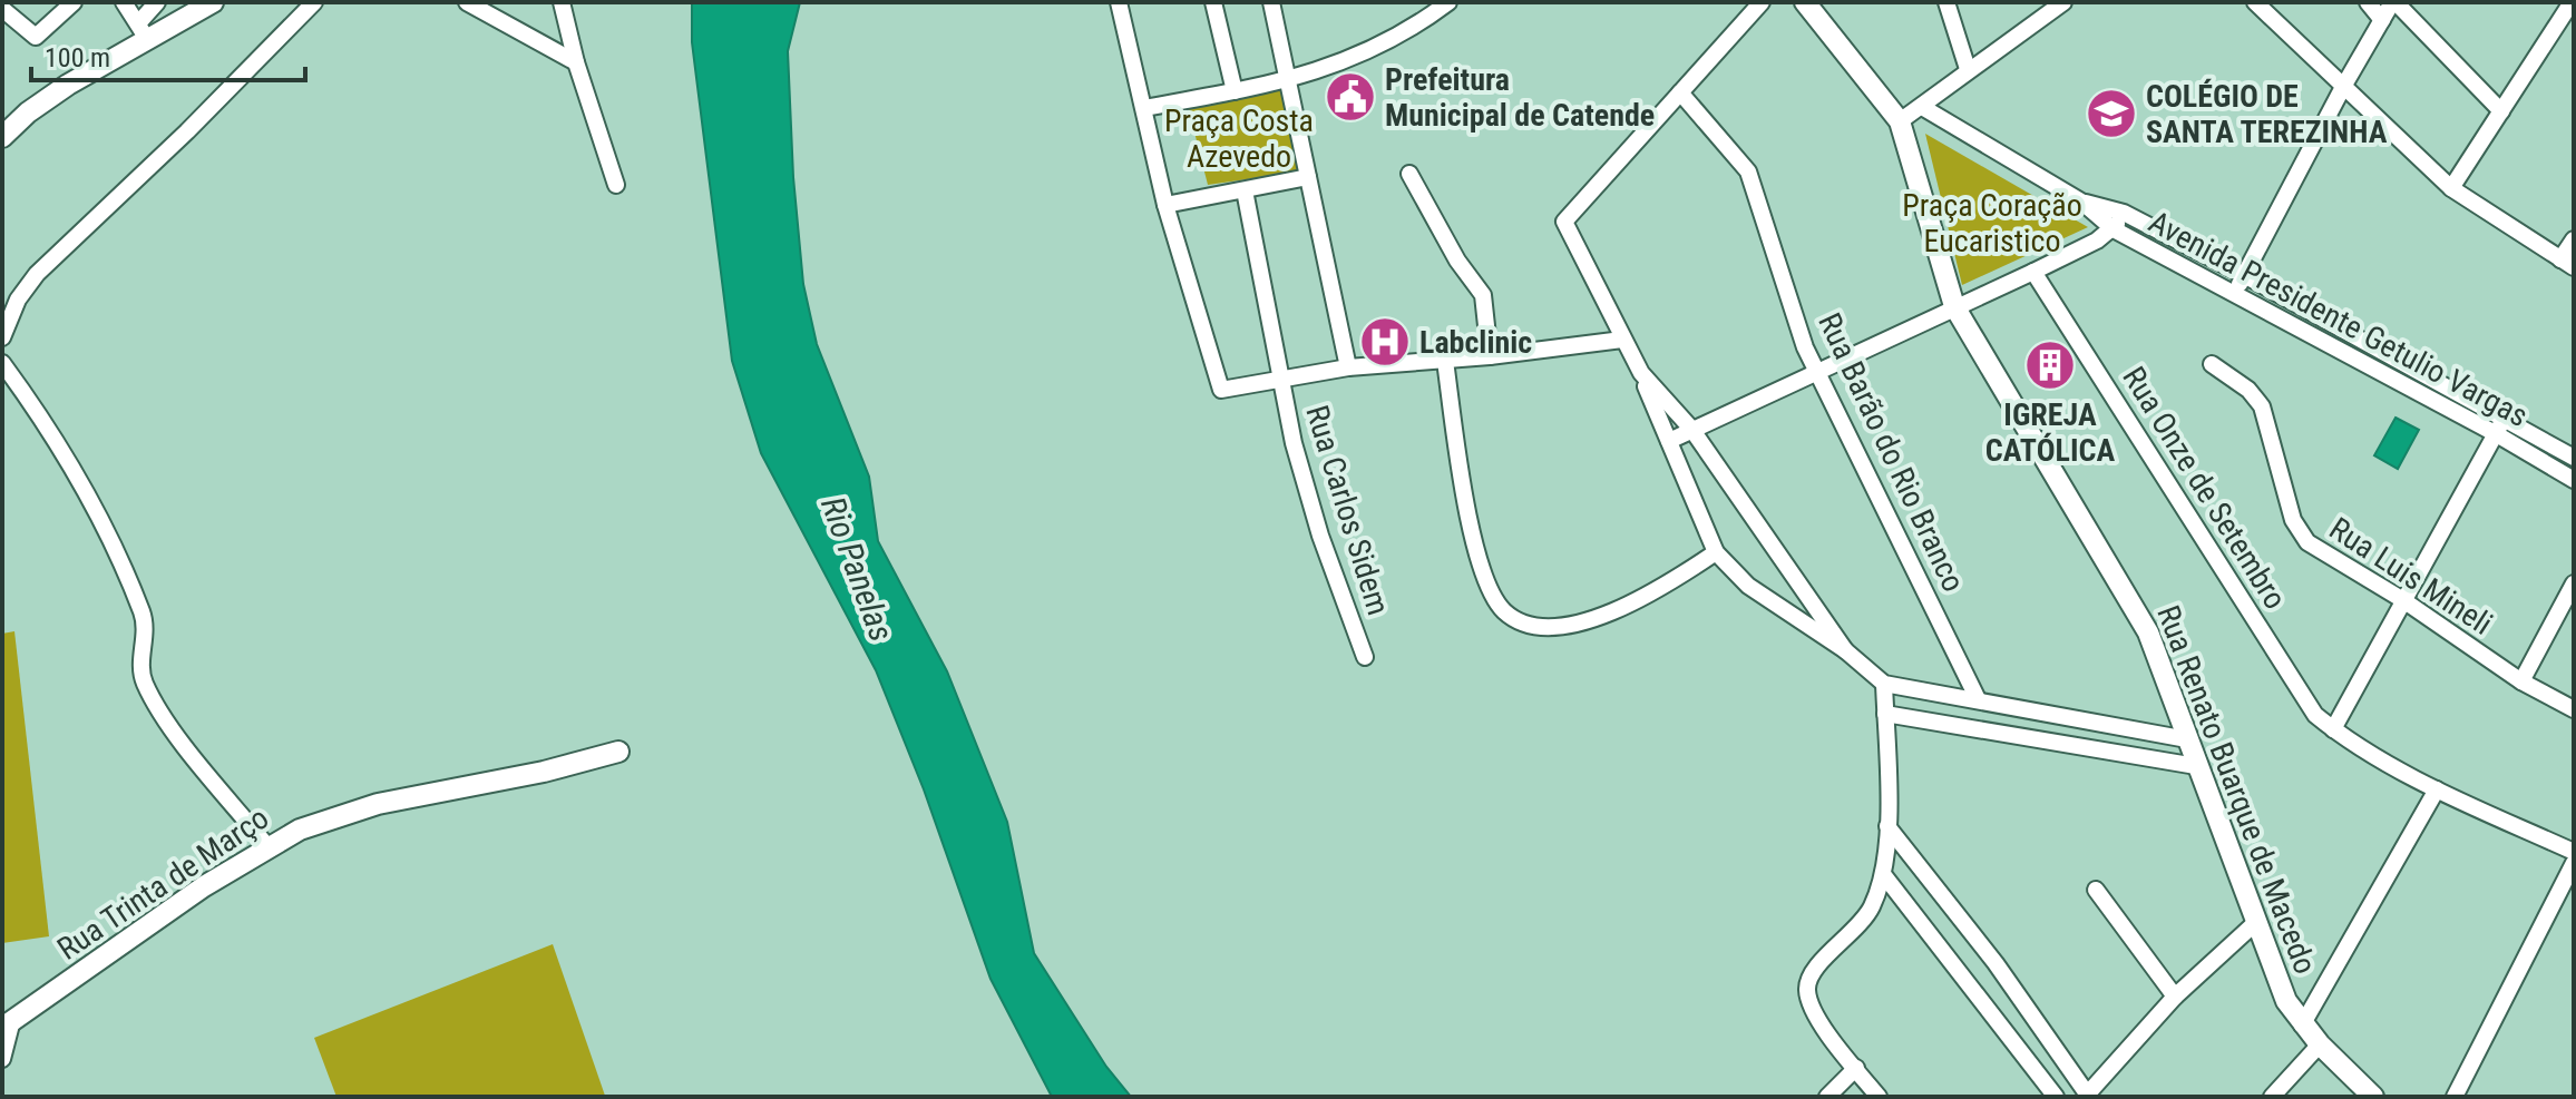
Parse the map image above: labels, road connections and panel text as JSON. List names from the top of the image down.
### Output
{
  "streets": {
    "street": [
      "Avenida Presidente Getulio Vargas",
      "Rua Barão do Rio Branco",
      "Rua Onze de Setembro",
      "Rua Carlos Sidem",
      "Rua Luis Mineli",
      "Rua Renato Buarque de Macedo",
      "Rua Trinta de Março"
    ]
  },
  "water": ["Rio Panelas"],
  "parks": ["Praça Costa Azevedo", "Praça Coração Eucaristico"],
  "places": {
    "public building": ["Prefeitura Municipal de Catende"],
    "school or university": ["COLÉGIO DE SANTA TEREZINHA"],
    "hospital": ["Labclinic"],
    "building": ["IGREJA CATÓLICA"]
  },
  "scale_bar": "100 m"
}
